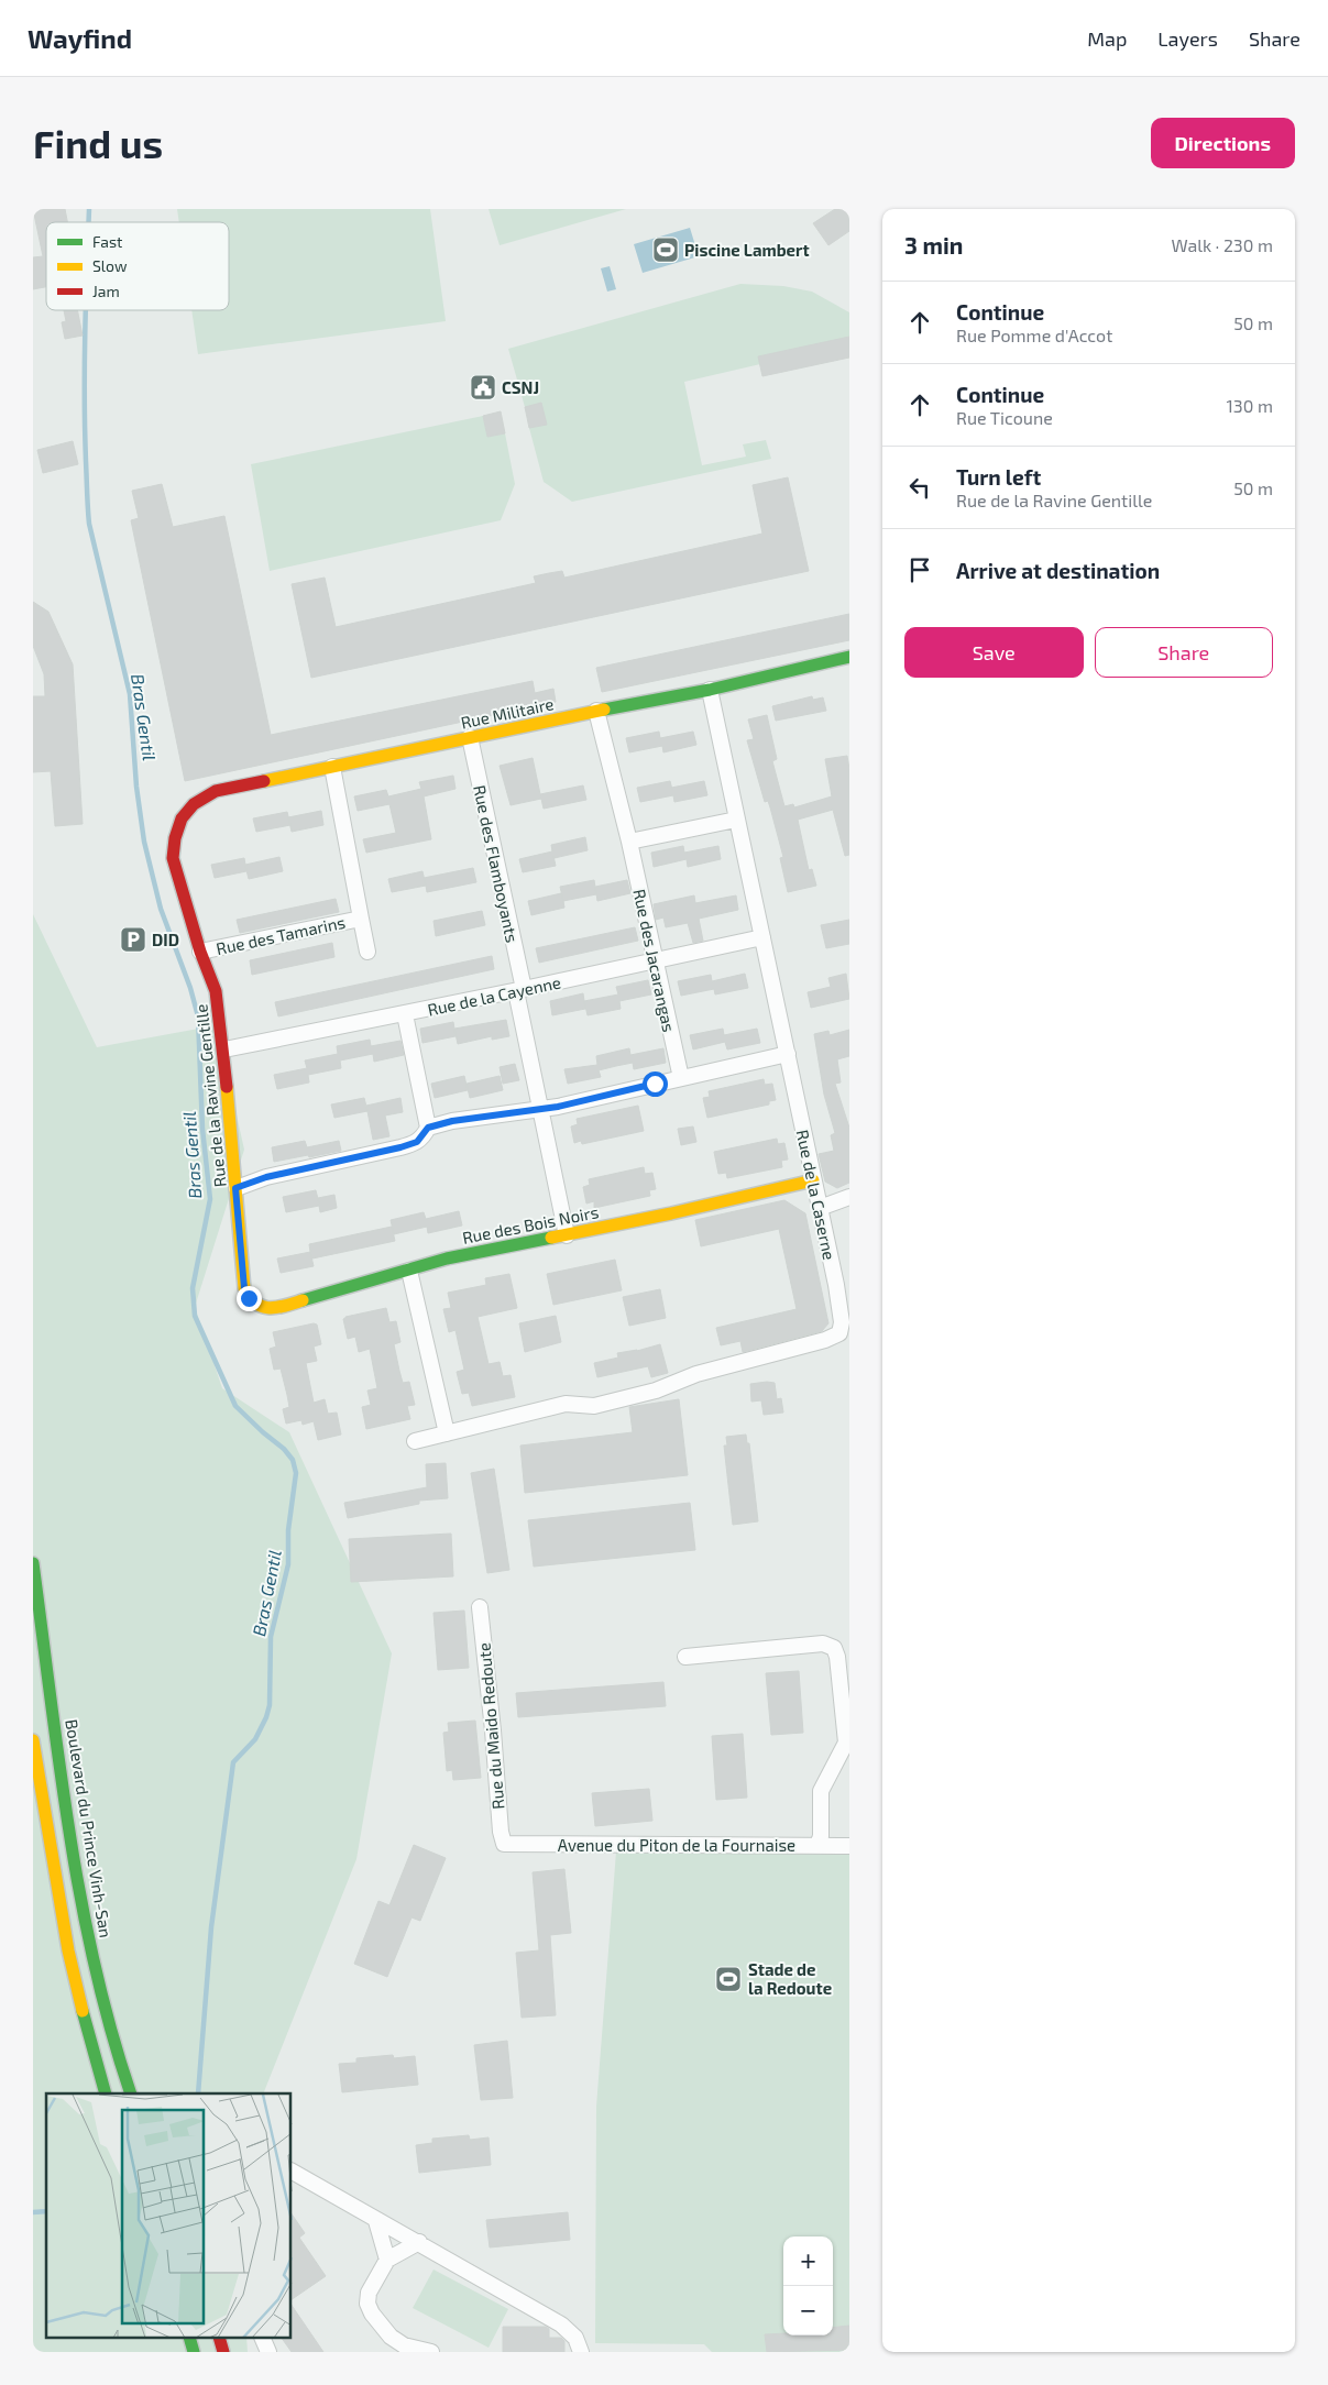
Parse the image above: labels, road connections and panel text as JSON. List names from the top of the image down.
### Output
{
  "streets": {
    "street": [
      "Rue Militaire",
      "Rue des Flamboyants",
      "Rue des Tamarins",
      "Rue des Jacarangas",
      "Rue de la Cayenne",
      "Rue de la Ravine Gentille",
      "Rue de la Caserne",
      "Rue des Bois Noirs",
      "Rue du Maido Redoute",
      "Boulevard du Prince Vinh-San",
      "Avenue du Piton de la Fournaise"
    ]
  },
  "crossings": [
    ["Rue Militaire", "Rue des Flamboyants"],
    ["Rue Militaire", "Rue des Tamarins"],
    ["Rue Militaire", "Rue des Jacarangas"],
    ["Rue Militaire", "Rue de la Ravine Gentille"],
    ["Rue Militaire", "Rue de la Caserne"],
    ["Rue des Flamboyants", "Rue de la Cayenne"],
    ["Rue des Flamboyants", "Rue des Bois Noirs"],
    ["Rue des Tamarins", "Rue de la Ravine Gentille"],
    ["Rue des Jacarangas", "Rue de la Cayenne"],
    ["Rue de la Cayenne", "Rue de la Ravine Gentille"],
    ["Rue de la Cayenne", "Rue de la Caserne"],
    ["Rue de la Ravine Gentille", "Rue des Bois Noirs"],
    ["Rue de la Caserne", "Rue des Bois Noirs"],
    ["Rue du Maido Redoute", "Avenue du Piton de la Fournaise"]
  ],
  "water": ["Bras Gentil"],
  "places": {
    "sports": ["Piscine Lambert", "Stade de la Redoute"],
    "public building": ["CSNJ"],
    "parking": ["DID"]
  },
  "legend": ["Fast", "Slow", "Jam"],
  "page": {
    "header": "Wayfind",
    "nav": ["Map", "Layers", "Share"],
    "buttons": [
      "Directions",
      ["Save", "Share"]
    ],
    "title": "Find us",
    "heading": ["3 min", "Walk · 230 m"],
    "list": [
      ["Continue", "Rue Pomme d'Accot", "50 m"],
      ["Continue", "Rue Ticoune", "130 m"],
      ["Turn left", "Rue de la Ravine Gentille", "50 m"],
      "Arrive at destination"
    ],
    "map_buttons": ["+", "−"]
  }
}
